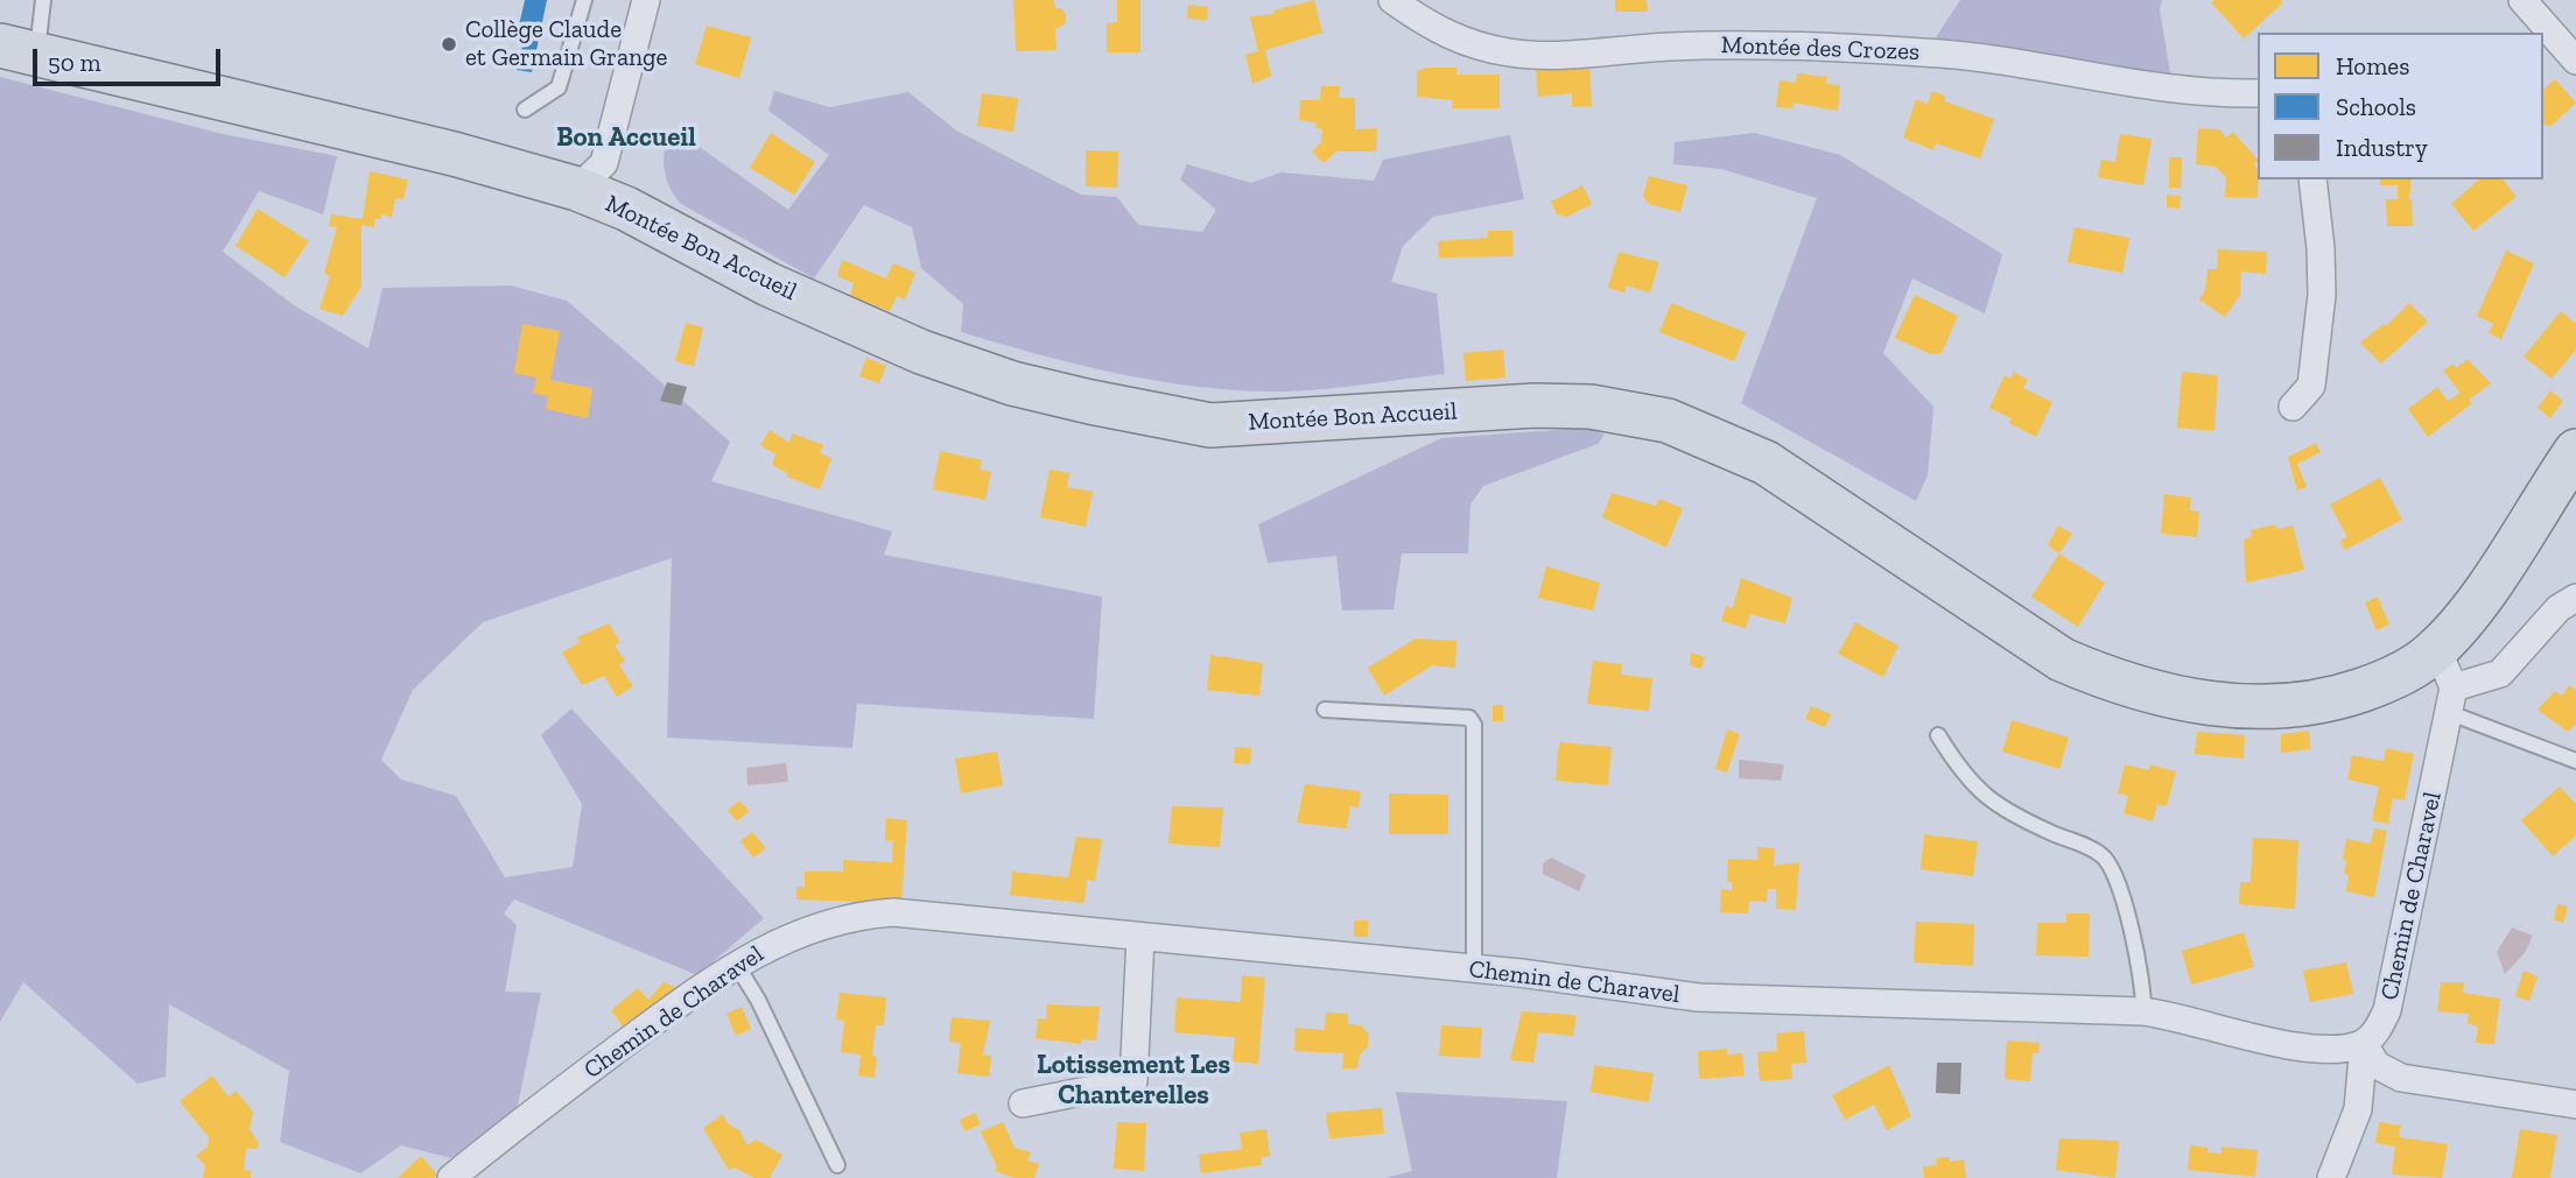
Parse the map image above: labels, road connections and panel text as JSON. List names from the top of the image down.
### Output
{
  "streets": {
    "main road": ["Montée Bon Accueil"],
    "street": ["Montée des Crozes", "Chemin de Charavel"]
  },
  "crossings": [
    ["Montée Bon Accueil", "Chemin de Charavel"]
  ],
  "districts": ["Bon Accueil", "Lotissement Les Chanterelles"],
  "places": ["Collège Claude et Germain Grange"],
  "legend": ["Homes", "Schools", "Industry"],
  "scale_bar": "50 m"
}
